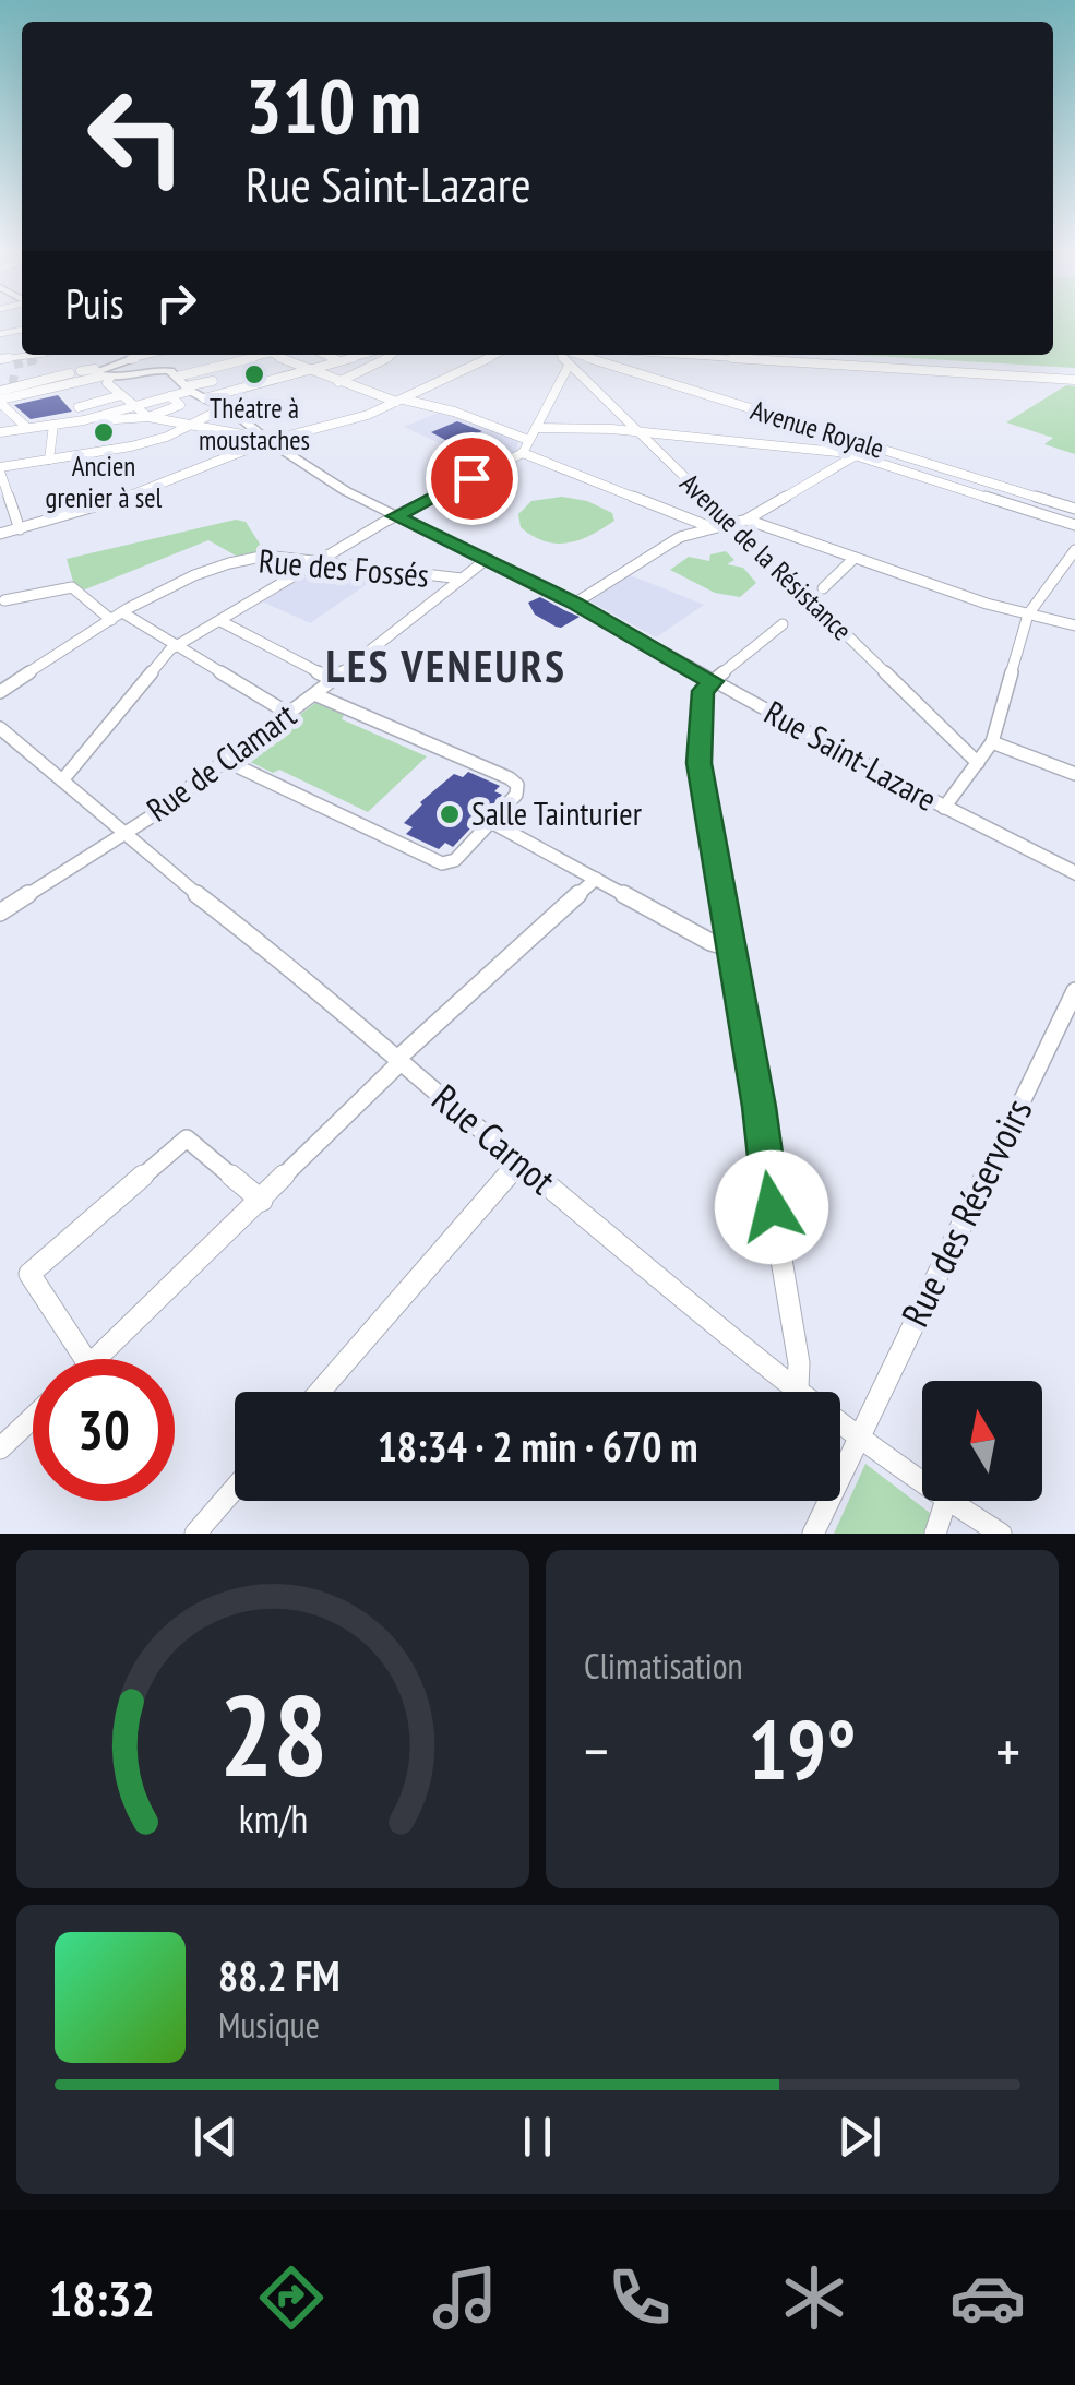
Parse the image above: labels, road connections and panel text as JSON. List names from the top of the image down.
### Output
{
  "streets": {
    "main road": ["Rue Saint-Lazare"],
    "street": [
      "Avenue Royale",
      "Avenue de la Résistance",
      "Rue des Fossés",
      "Rue de Clamart",
      "Rue Carnot",
      "Rue des Réservoirs"
    ]
  },
  "crossings": [
    ["Rue des Fossés", "Rue de Clamart"],
    ["Rue Saint-Lazare", "Rue de Clamart"],
    ["Rue de Clamart", "Rue Carnot"],
    ["Rue Carnot", "Rue des Réservoirs"]
  ],
  "districts": ["LES VENEURS"],
  "places": ["Théatre à moustaches", "Ancien grenier à sel", "Salle Tainturier"],
  "north": "top",
  "page": {
    "turn": ["310 m", "Rue Saint-Lazare"],
    "then": "Puis",
    "limit": "30",
    "trip": "18:34 · 2 min · 670 m",
    "tile": "Climatisation",
    "heat": ["−", "19°", "+"],
    "song": ["88.2 FM", "Musique"],
    "tabs": "18:32",
    "gauge": ["28", "km/h"]
  }
}
